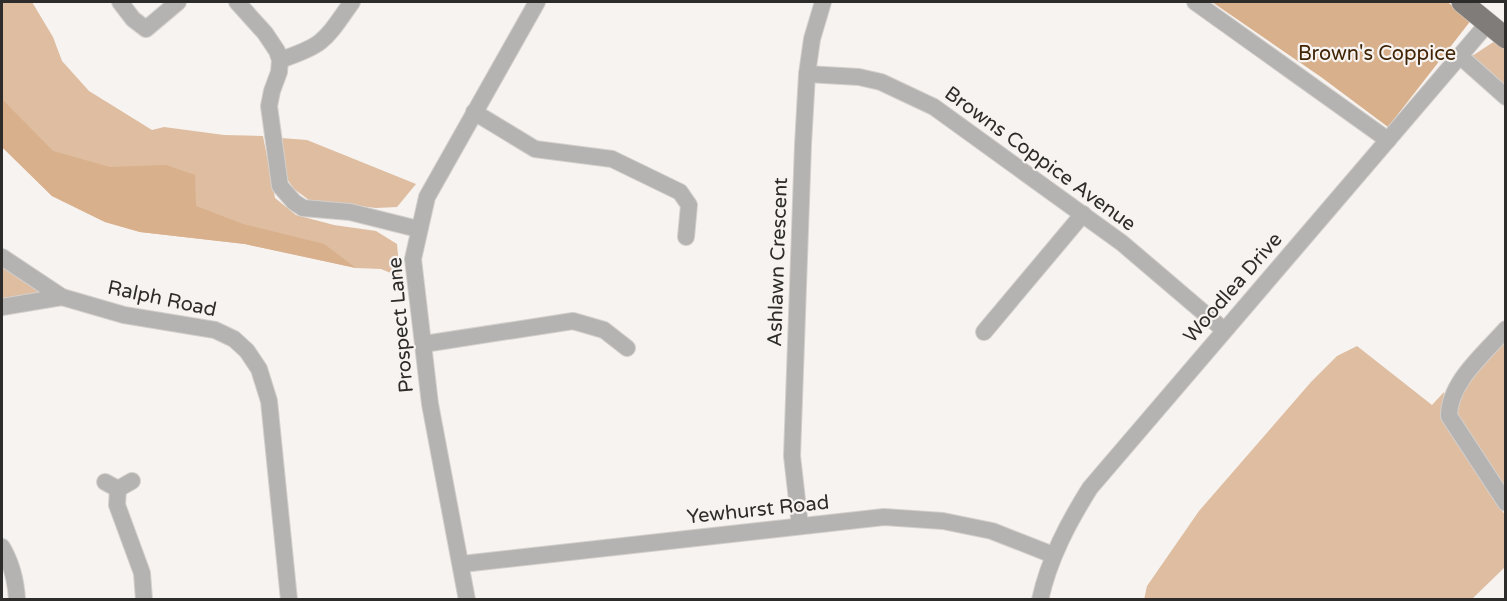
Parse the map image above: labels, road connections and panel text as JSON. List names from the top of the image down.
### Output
{
  "streets": {
    "street": [
      "Browns Coppice Avenue",
      "Ashlawn Crescent",
      "Woodlea Drive",
      "Ralph Road",
      "Prospect Lane",
      "Yewhurst Road"
    ]
  },
  "crossings": [
    ["Browns Coppice Avenue", "Ashlawn Crescent"],
    ["Browns Coppice Avenue", "Woodlea Drive"],
    ["Ashlawn Crescent", "Yewhurst Road"],
    ["Woodlea Drive", "Yewhurst Road"],
    ["Prospect Lane", "Yewhurst Road"]
  ],
  "parks": ["Brown's Coppice"]
}
